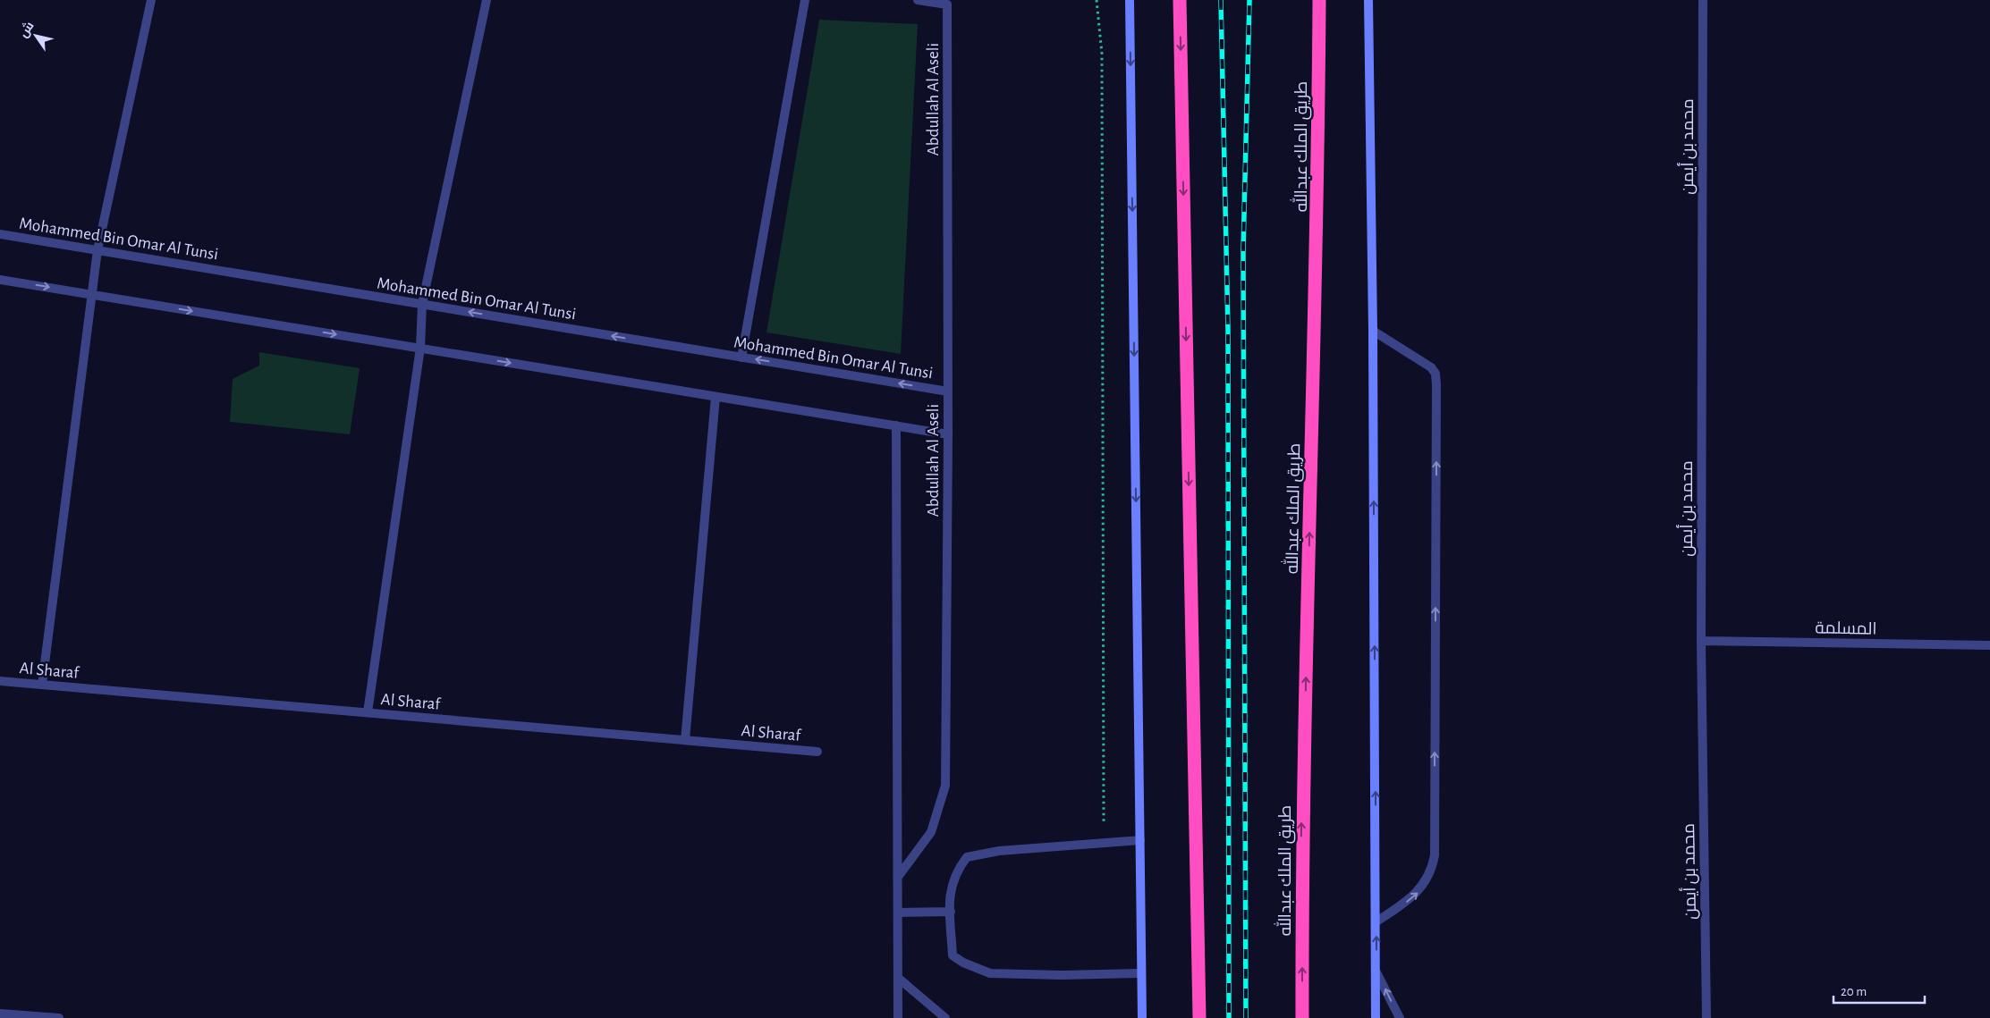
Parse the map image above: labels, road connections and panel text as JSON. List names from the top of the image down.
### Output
{
  "streets": {
    "highway": ["طريق الملك عبدالله"],
    "street": [
      "Abdullah Al Aseli",
      "محمد بن أيمن",
      "Mohammed Bin Omar Al Tunsi",
      "المسلمة",
      "Al Sharaf"
    ]
  },
  "crossings": [
    ["Abdullah Al Aseli", "Mohammed Bin Omar Al Tunsi"],
    ["محمد بن أيمن", "المسلمة"]
  ],
  "scale_bar": "20 m",
  "north": "top left"
}
